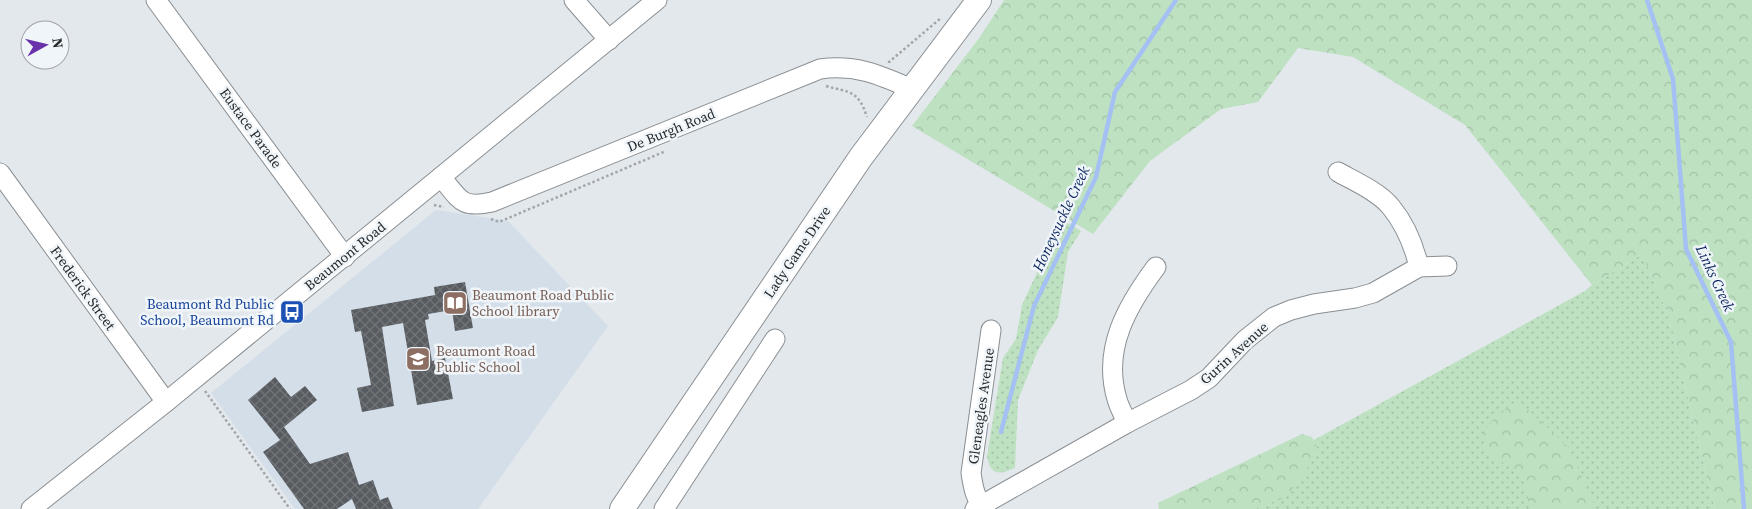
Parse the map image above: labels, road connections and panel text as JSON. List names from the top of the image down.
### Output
{
  "streets": {
    "main road": ["Lady Game Drive"],
    "street": [
      "Eustace Parade",
      "De Burgh Road",
      "Beaumont Road",
      "Frederick Street",
      "Gurin Avenue",
      "Gleneagles Avenue"
    ]
  },
  "crossings": [
    ["Eustace Parade", "Beaumont Road"],
    ["De Burgh Road", "Lady Game Drive"],
    ["De Burgh Road", "Beaumont Road"],
    ["Beaumont Road", "Frederick Street"],
    ["Gurin Avenue", "Gleneagles Avenue"]
  ],
  "water": ["Honeysuckle Creek", "Links Creek"],
  "places": {
    "library": ["Beaumont Road Public School library"],
    "bus stop": ["Beaumont Rd Public School, Beaumont Rd"],
    "school or university": ["Beaumont Road Public School"]
  },
  "north": "right"
}
